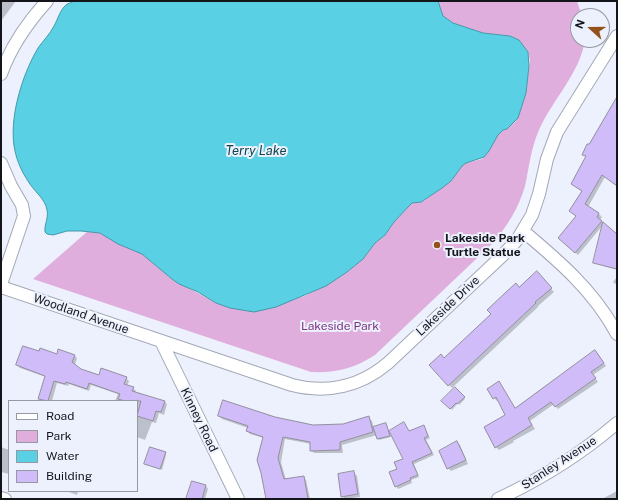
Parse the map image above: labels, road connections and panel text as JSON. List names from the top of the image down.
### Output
{
  "streets": {
    "street": [
      "Lakeside Drive",
      "Woodland Avenue",
      "Kinney Road",
      "Stanley Avenue"
    ]
  },
  "crossings": [
    ["Lakeside Drive", "Woodland Avenue"],
    ["Lakeside Drive", "Kinney Road"],
    ["Woodland Avenue", "Kinney Road"]
  ],
  "water": ["Terry Lake"],
  "parks": ["Lakeside Park"],
  "places": ["Lakeside Park Turtle Statue"],
  "legend": [
    "Road",
    "Park",
    "Water",
    "Building"
  ],
  "north": "left"
}
